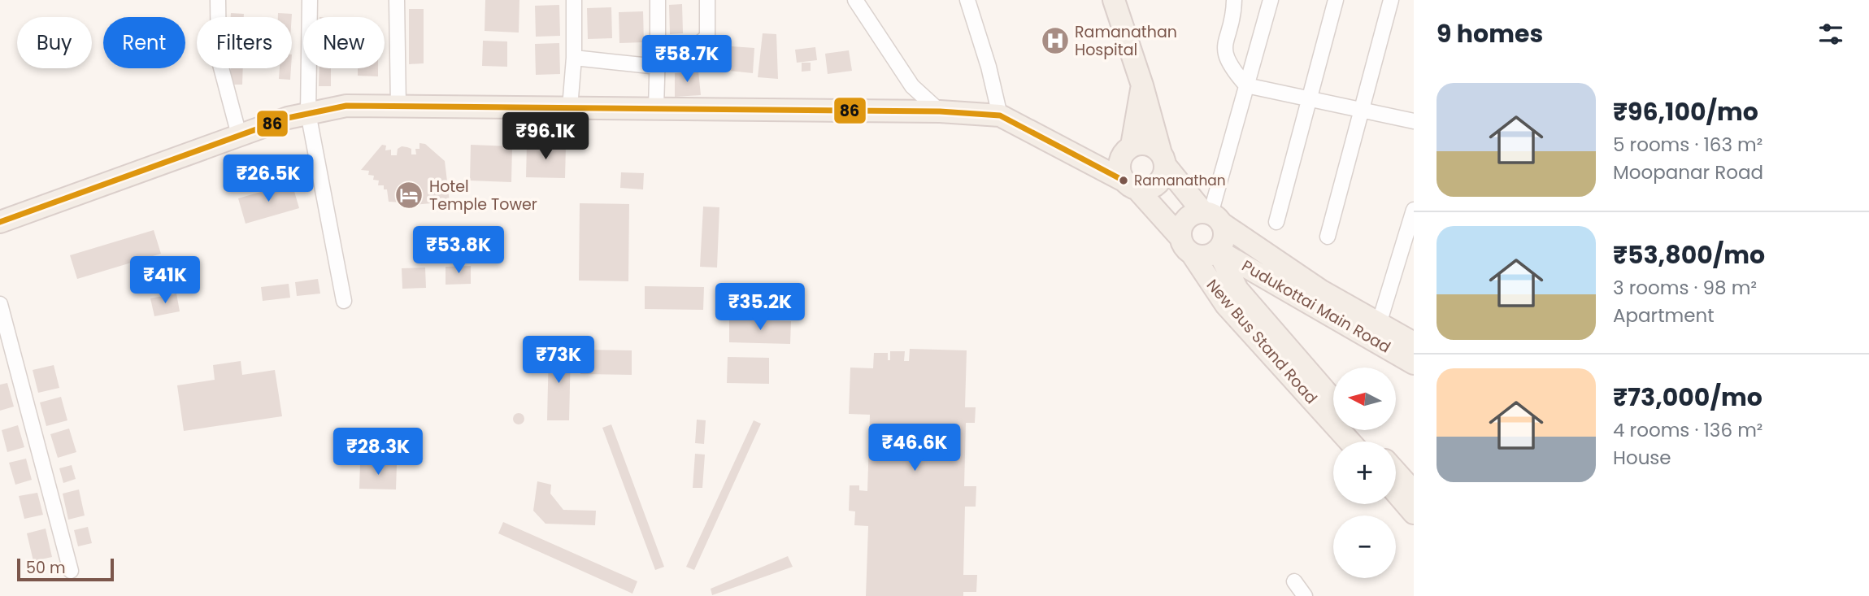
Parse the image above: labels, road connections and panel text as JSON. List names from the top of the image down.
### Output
{
  "streets": {
    "main road": ["Pudukottai Main Road", "New Bus Stand Road"]
  },
  "crossings": [
    ["Pudukottai Main Road", "New Bus Stand Road"]
  ],
  "places": {
    "hospital": ["Ramanathan Hospital"],
    "other": ["Ramanathan"],
    "hotel": ["Hotel Temple Tower"]
  },
  "lines": ["transit line 86"],
  "scale_bar": "50 m",
  "north": "left",
  "page": {
    "heading": "9 homes",
    "chip": [
      "Buy",
      "Rent",
      "Filters",
      "New"
    ],
    "price": [
      "₹58.7K",
      "₹96.1K",
      "₹26.5K",
      "₹53.8K",
      "₹41K",
      "₹35.2K",
      "₹73K",
      "₹46.6K",
      "₹28.3K"
    ],
    "list": [
      {
        "name": "₹96,100/mo",
        "note": "5 rooms · 163 m² · Moopanar Road"
      },
      {
        "name": "₹53,800/mo",
        "note": "3 rooms · 98 m² · Apartment"
      },
      {
        "name": "₹73,000/mo",
        "note": "4 rooms · 136 m² · House"
      }
    ],
    "map_buttons": ["+", "−"],
    "scale": "50 m"
  }
}
